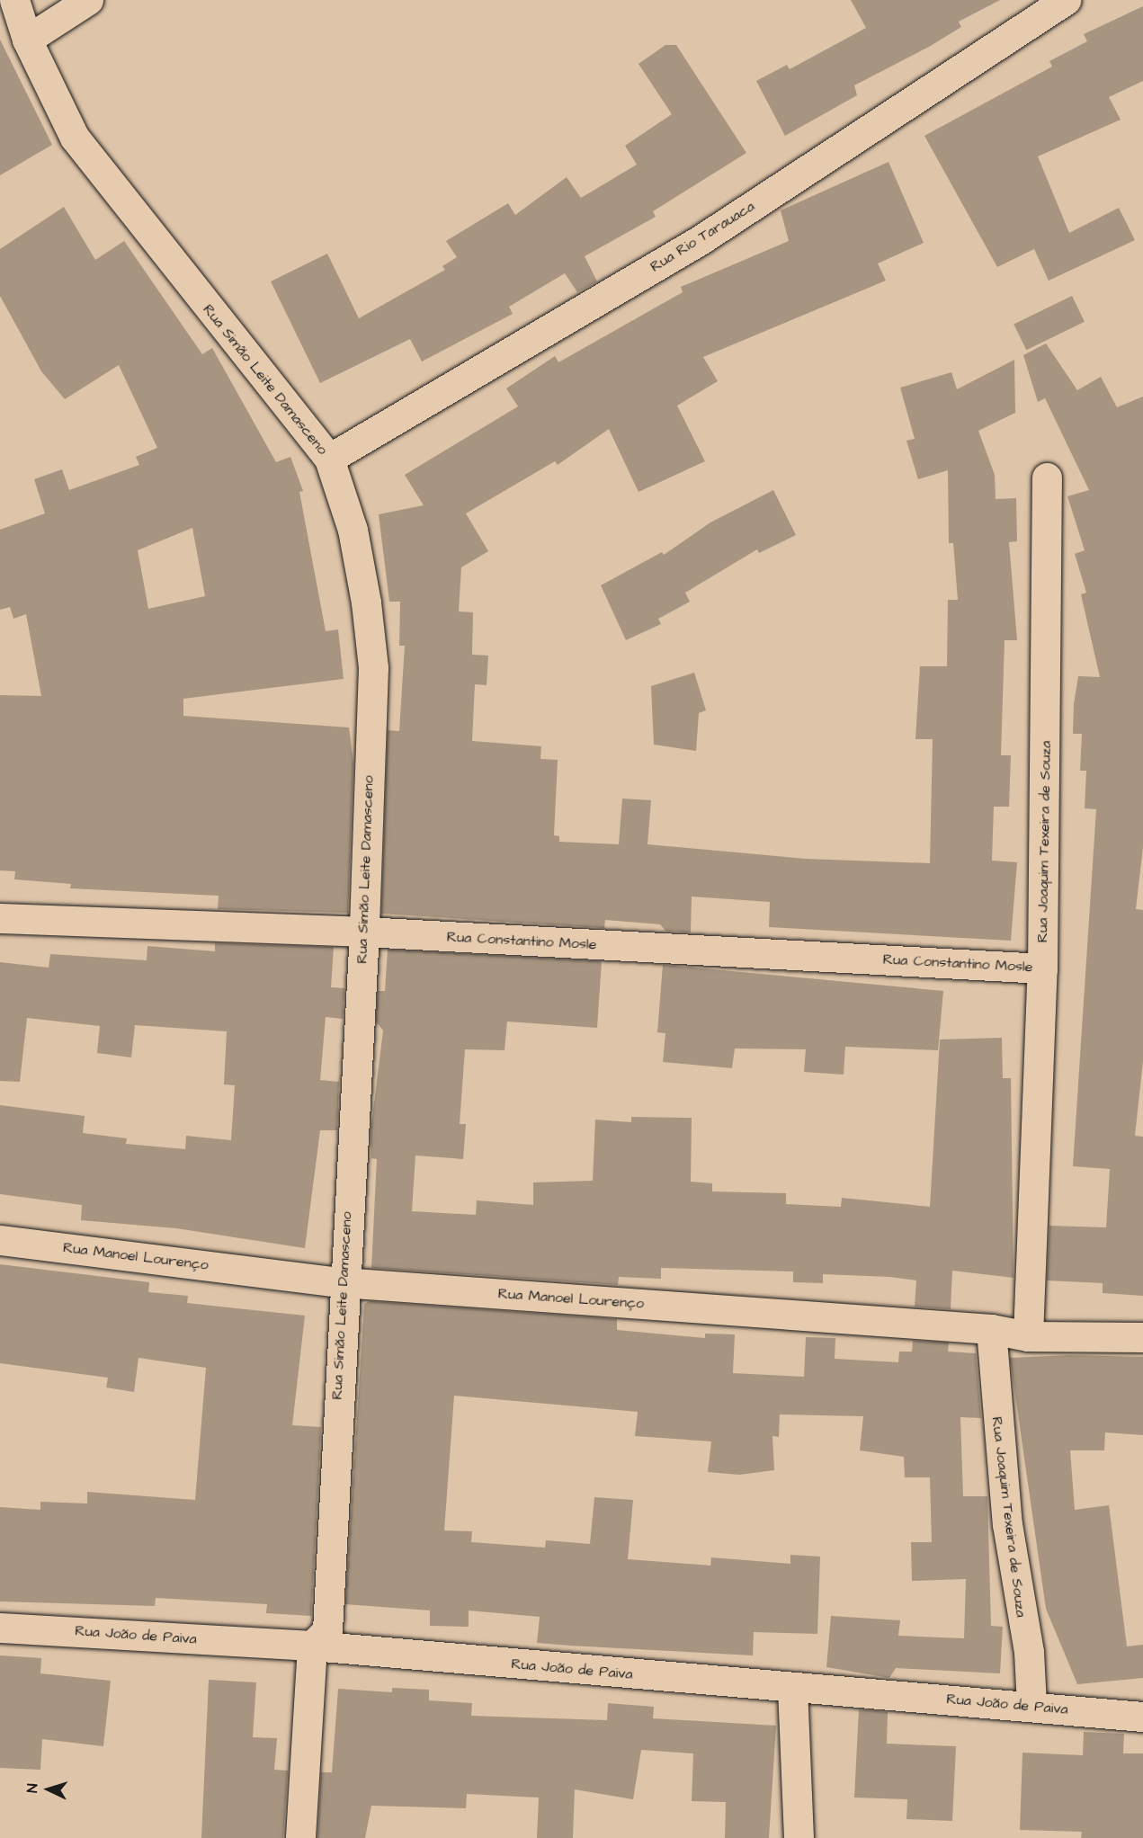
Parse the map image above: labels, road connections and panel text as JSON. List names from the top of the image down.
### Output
{
  "streets": {
    "street": [
      "Rua Rio Tarauaca",
      "Rua Simão Leite Damasceno",
      "Rua Joaquim Texeira de Souza",
      "Rua Constantino Mosle",
      "Rua Manoel Lourenço",
      "Rua João de Paiva"
    ]
  },
  "crossings": [
    ["Rua Rio Tarauaca", "Rua Simão Leite Damasceno"],
    ["Rua Simão Leite Damasceno", "Rua Constantino Mosle"],
    ["Rua Simão Leite Damasceno", "Rua Manoel Lourenço"],
    ["Rua Simão Leite Damasceno", "Rua João de Paiva"],
    ["Rua Joaquim Texeira de Souza", "Rua Constantino Mosle"],
    ["Rua Joaquim Texeira de Souza", "Rua Manoel Lourenço"],
    ["Rua Joaquim Texeira de Souza", "Rua João de Paiva"]
  ],
  "north": "left"
}
